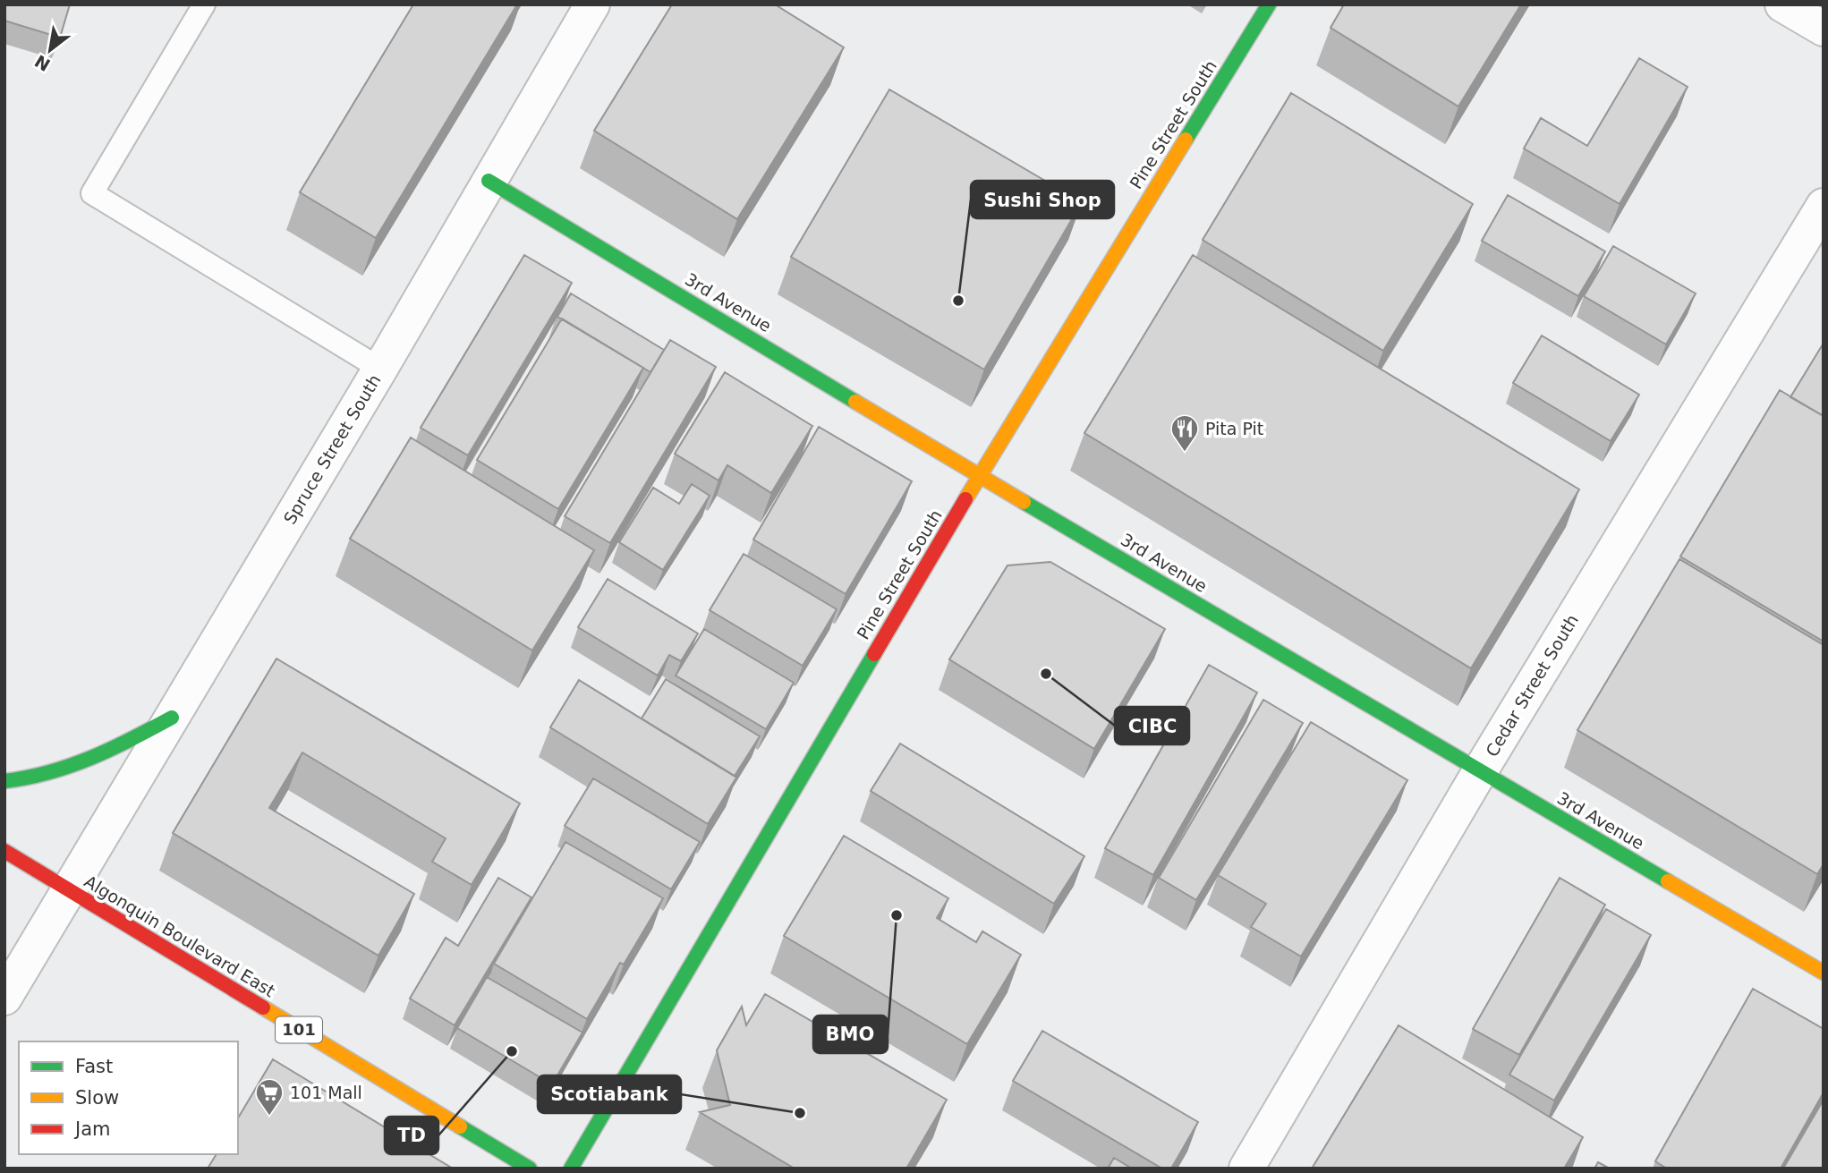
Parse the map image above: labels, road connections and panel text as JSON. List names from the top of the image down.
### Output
{
  "streets": {
    "street": [
      "Pine Street South",
      "3rd Avenue",
      "Spruce Street South",
      "Cedar Street South",
      "Algonquin Boulevard East",
      "101"
    ]
  },
  "crossings": [
    ["Pine Street South", "3rd Avenue"],
    ["3rd Avenue", "Spruce Street South"],
    ["3rd Avenue", "Cedar Street South"],
    ["Spruce Street South", "Algonquin Boulevard East"]
  ],
  "places": {
    "other": [
      "Sushi Shop",
      "CIBC",
      "BMO",
      "TD",
      "Scotiabank"
    ],
    "restaurant": ["Pita Pit"],
    "supermarket": ["101 Mall"]
  },
  "legend": ["Fast", "Slow", "Jam"],
  "north": "bottom left"
}
